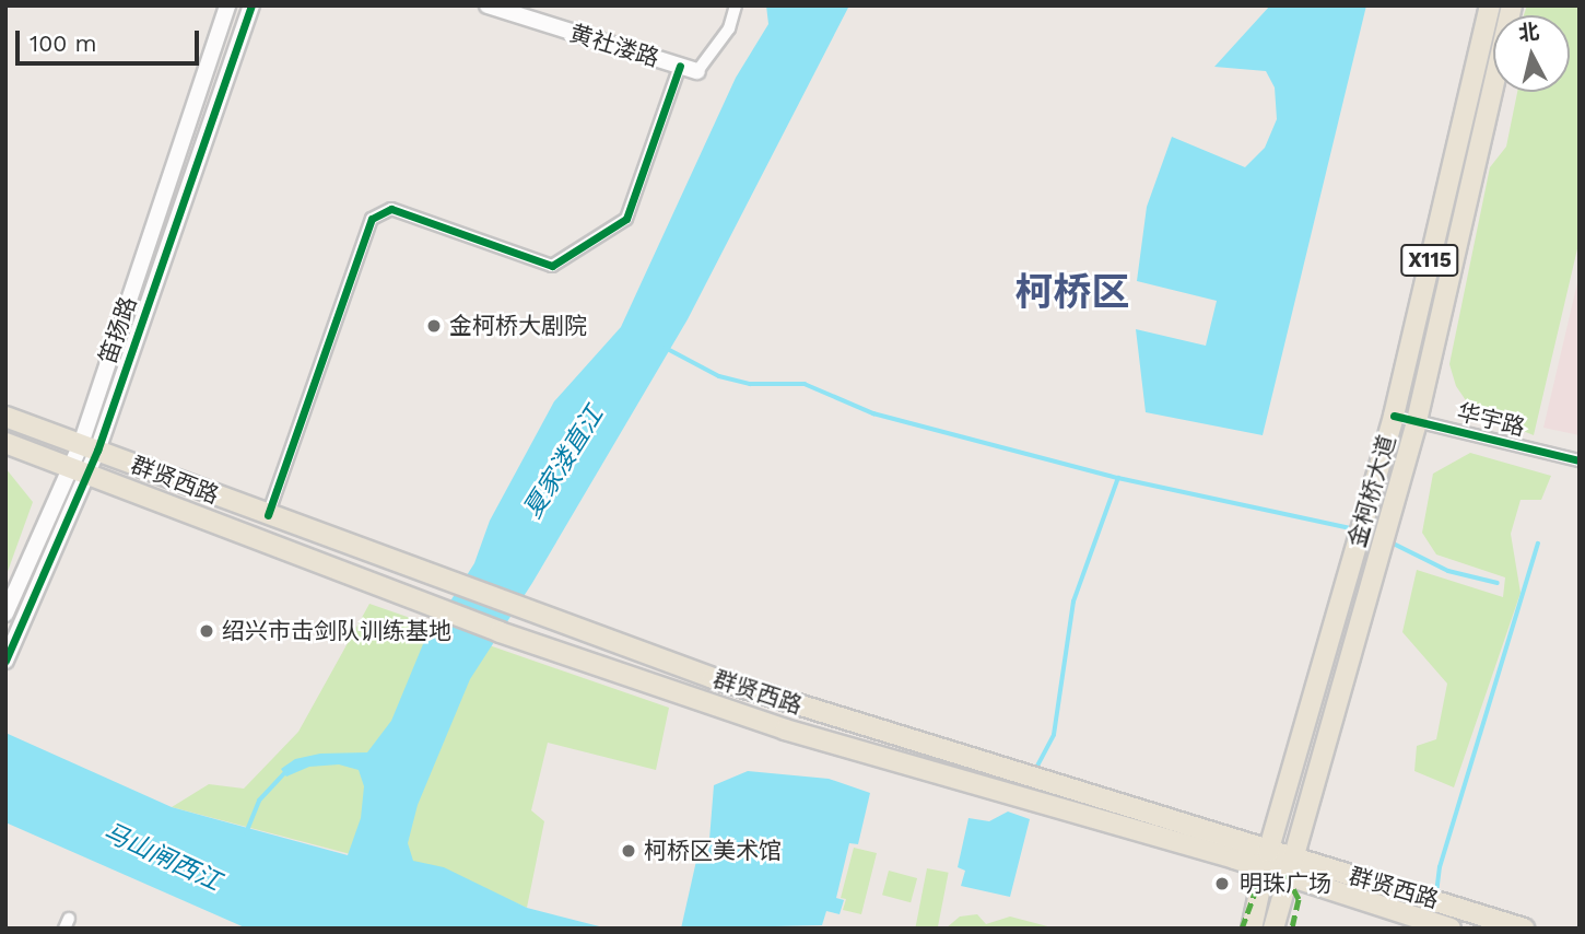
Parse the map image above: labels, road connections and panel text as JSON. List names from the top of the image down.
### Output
{
  "streets": {
    "main road": ["X115", "群贤西路", "金柯桥大道"],
    "street": ["黄社溇路", "笛扬路", "华宇路"]
  },
  "crossings": [
    ["笛扬路", "群贤西路"],
    ["华宇路", "金柯桥大道"],
    ["群贤西路", "金柯桥大道"]
  ],
  "districts": ["柯桥区"],
  "water": ["夏家溇直江", "马山闸西江"],
  "places": [
    "金柯桥大剧院",
    "绍兴市击剑队训练基地",
    "柯桥区美术馆",
    "明珠广场"
  ],
  "scale_bar": "100 m",
  "north": "top"
}
